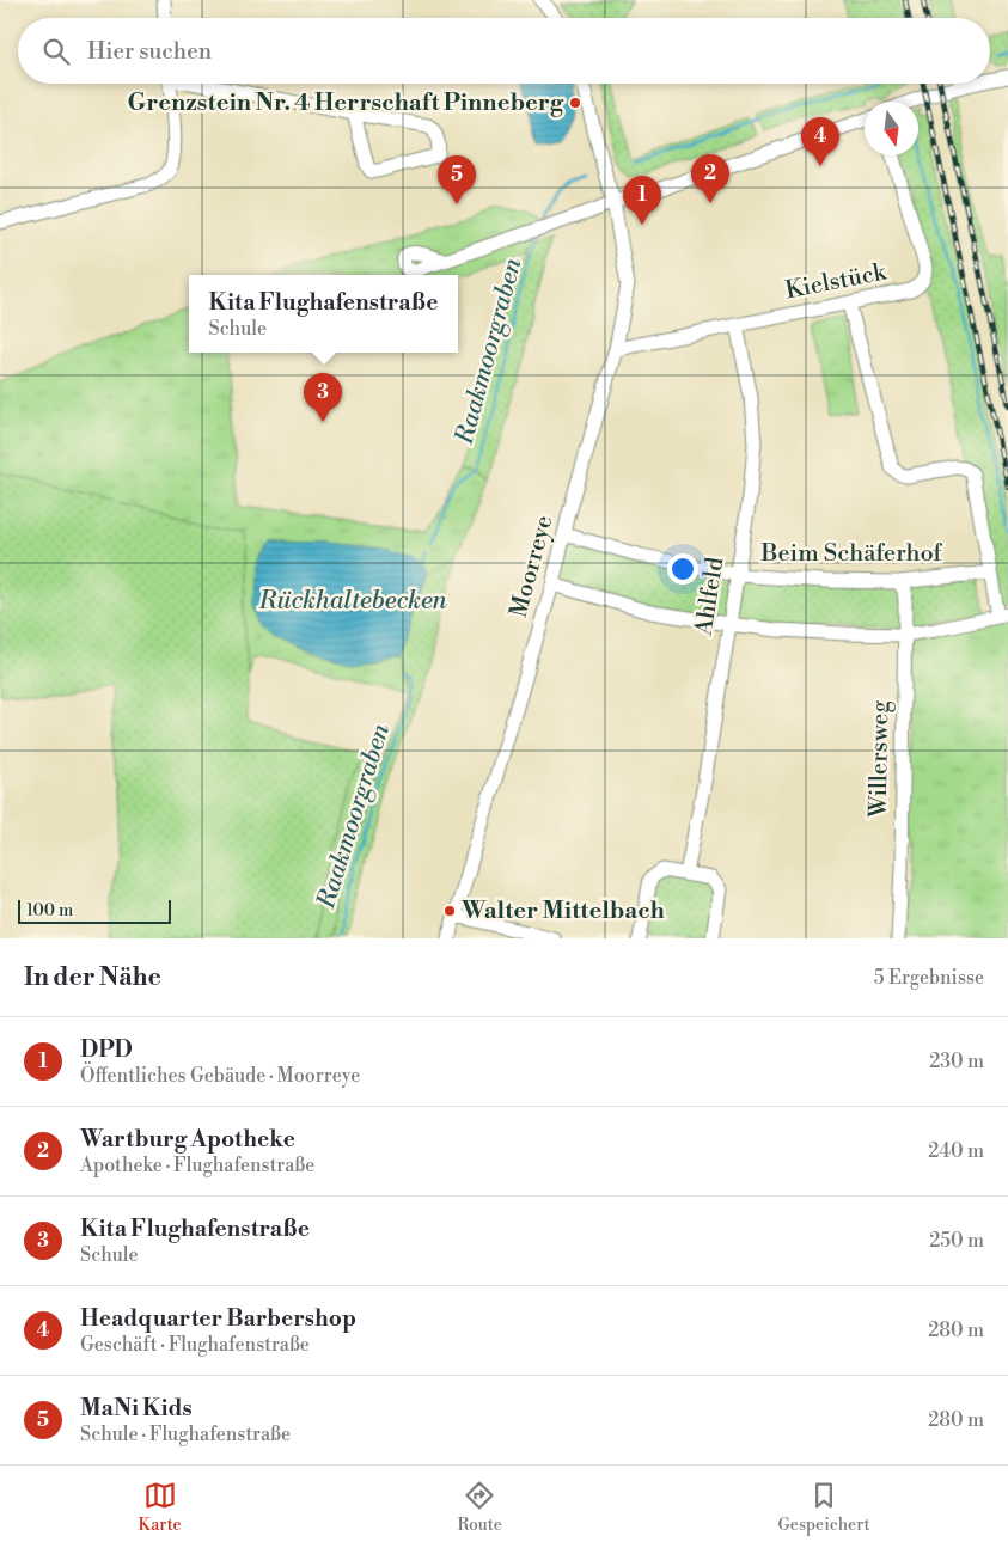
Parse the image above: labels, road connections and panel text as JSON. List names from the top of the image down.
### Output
{
  "streets": {
    "street": [
      "Kielstück",
      "Beim Schäferhof",
      "Moorreye",
      "Ahlfeld",
      "Willersweg"
    ]
  },
  "crossings": [
    ["Kielstück", "Moorreye"],
    ["Kielstück", "Ahlfeld"],
    ["Beim Schäferhof", "Moorreye"],
    ["Beim Schäferhof", "Ahlfeld"],
    ["Beim Schäferhof", "Willersweg"]
  ],
  "water": ["Raakmoorgraben", "Rückhaltebecken"],
  "places": ["Grenzstein Nr. 4 Herrschaft Pinneberg", "Walter Mittelbach"],
  "scale_bar": "100 m",
  "north": "bottom",
  "page": {
    "search": "Hier suchen",
    "pins": [
      "4",
      "2",
      "5",
      "1",
      "3"
    ],
    "popup": ["Kita Flughafenstraße", "Schule"],
    "scale": "100 m",
    "heading": ["In der Nähe", "5 Ergebnisse"],
    "list": [
      {
        "mark": "1",
        "name": "DPD",
        "note": "Öffentliches Gebäude · Moorreye",
        "value": "230 m"
      },
      {
        "mark": "2",
        "name": "Wartburg Apotheke",
        "note": "Apotheke · Flughafenstraße",
        "value": "240 m"
      },
      {
        "mark": "3",
        "name": "Kita Flughafenstraße",
        "note": "Schule",
        "value": "250 m"
      },
      {
        "mark": "4",
        "name": "Headquarter Barbershop",
        "note": "Geschäft · Flughafenstraße",
        "value": "280 m"
      },
      {
        "mark": "5",
        "name": "MaNi Kids",
        "note": "Schule · Flughafenstraße",
        "value": "280 m"
      }
    ],
    "nav": ["Karte", "Route", "Gespeichert"]
  }
}
